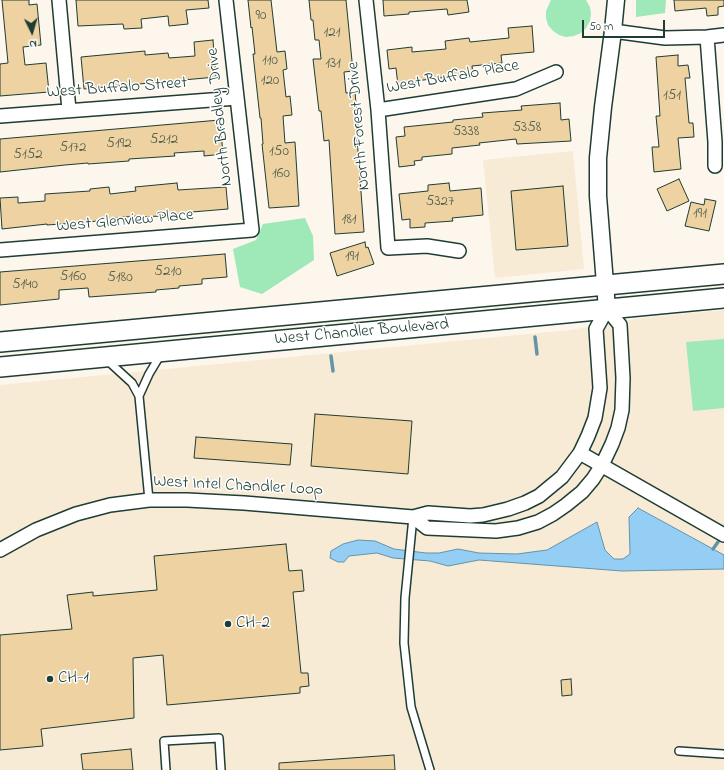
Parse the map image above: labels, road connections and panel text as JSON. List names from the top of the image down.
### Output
{
  "streets": {
    "main road": ["West Chandler Boulevard"],
    "street": [
      "West Buffalo Place",
      "West Buffalo Street",
      "North Bradley Drive",
      "North Forest Drive",
      "West Glenview Place",
      "West Intel Chandler Loop"
    ]
  },
  "crossings": [
    ["West Buffalo Place", "North Forest Drive"],
    ["West Buffalo Street", "North Bradley Drive"],
    ["North Bradley Drive", "West Glenview Place"],
    ["West Chandler Boulevard", "West Intel Chandler Loop"]
  ],
  "places": ["CH-2", "CH-1"],
  "house_numbers": [
    "90",
    "121",
    "110",
    "131",
    "120",
    "151",
    "5358",
    "5338",
    "5212",
    "5192",
    "5172",
    "150",
    "5152",
    "160",
    "5327",
    "191",
    "181",
    "191",
    "5210",
    "5160",
    "5180",
    "5140"
  ],
  "scale_bar": "50 m",
  "north": "bottom"
}
